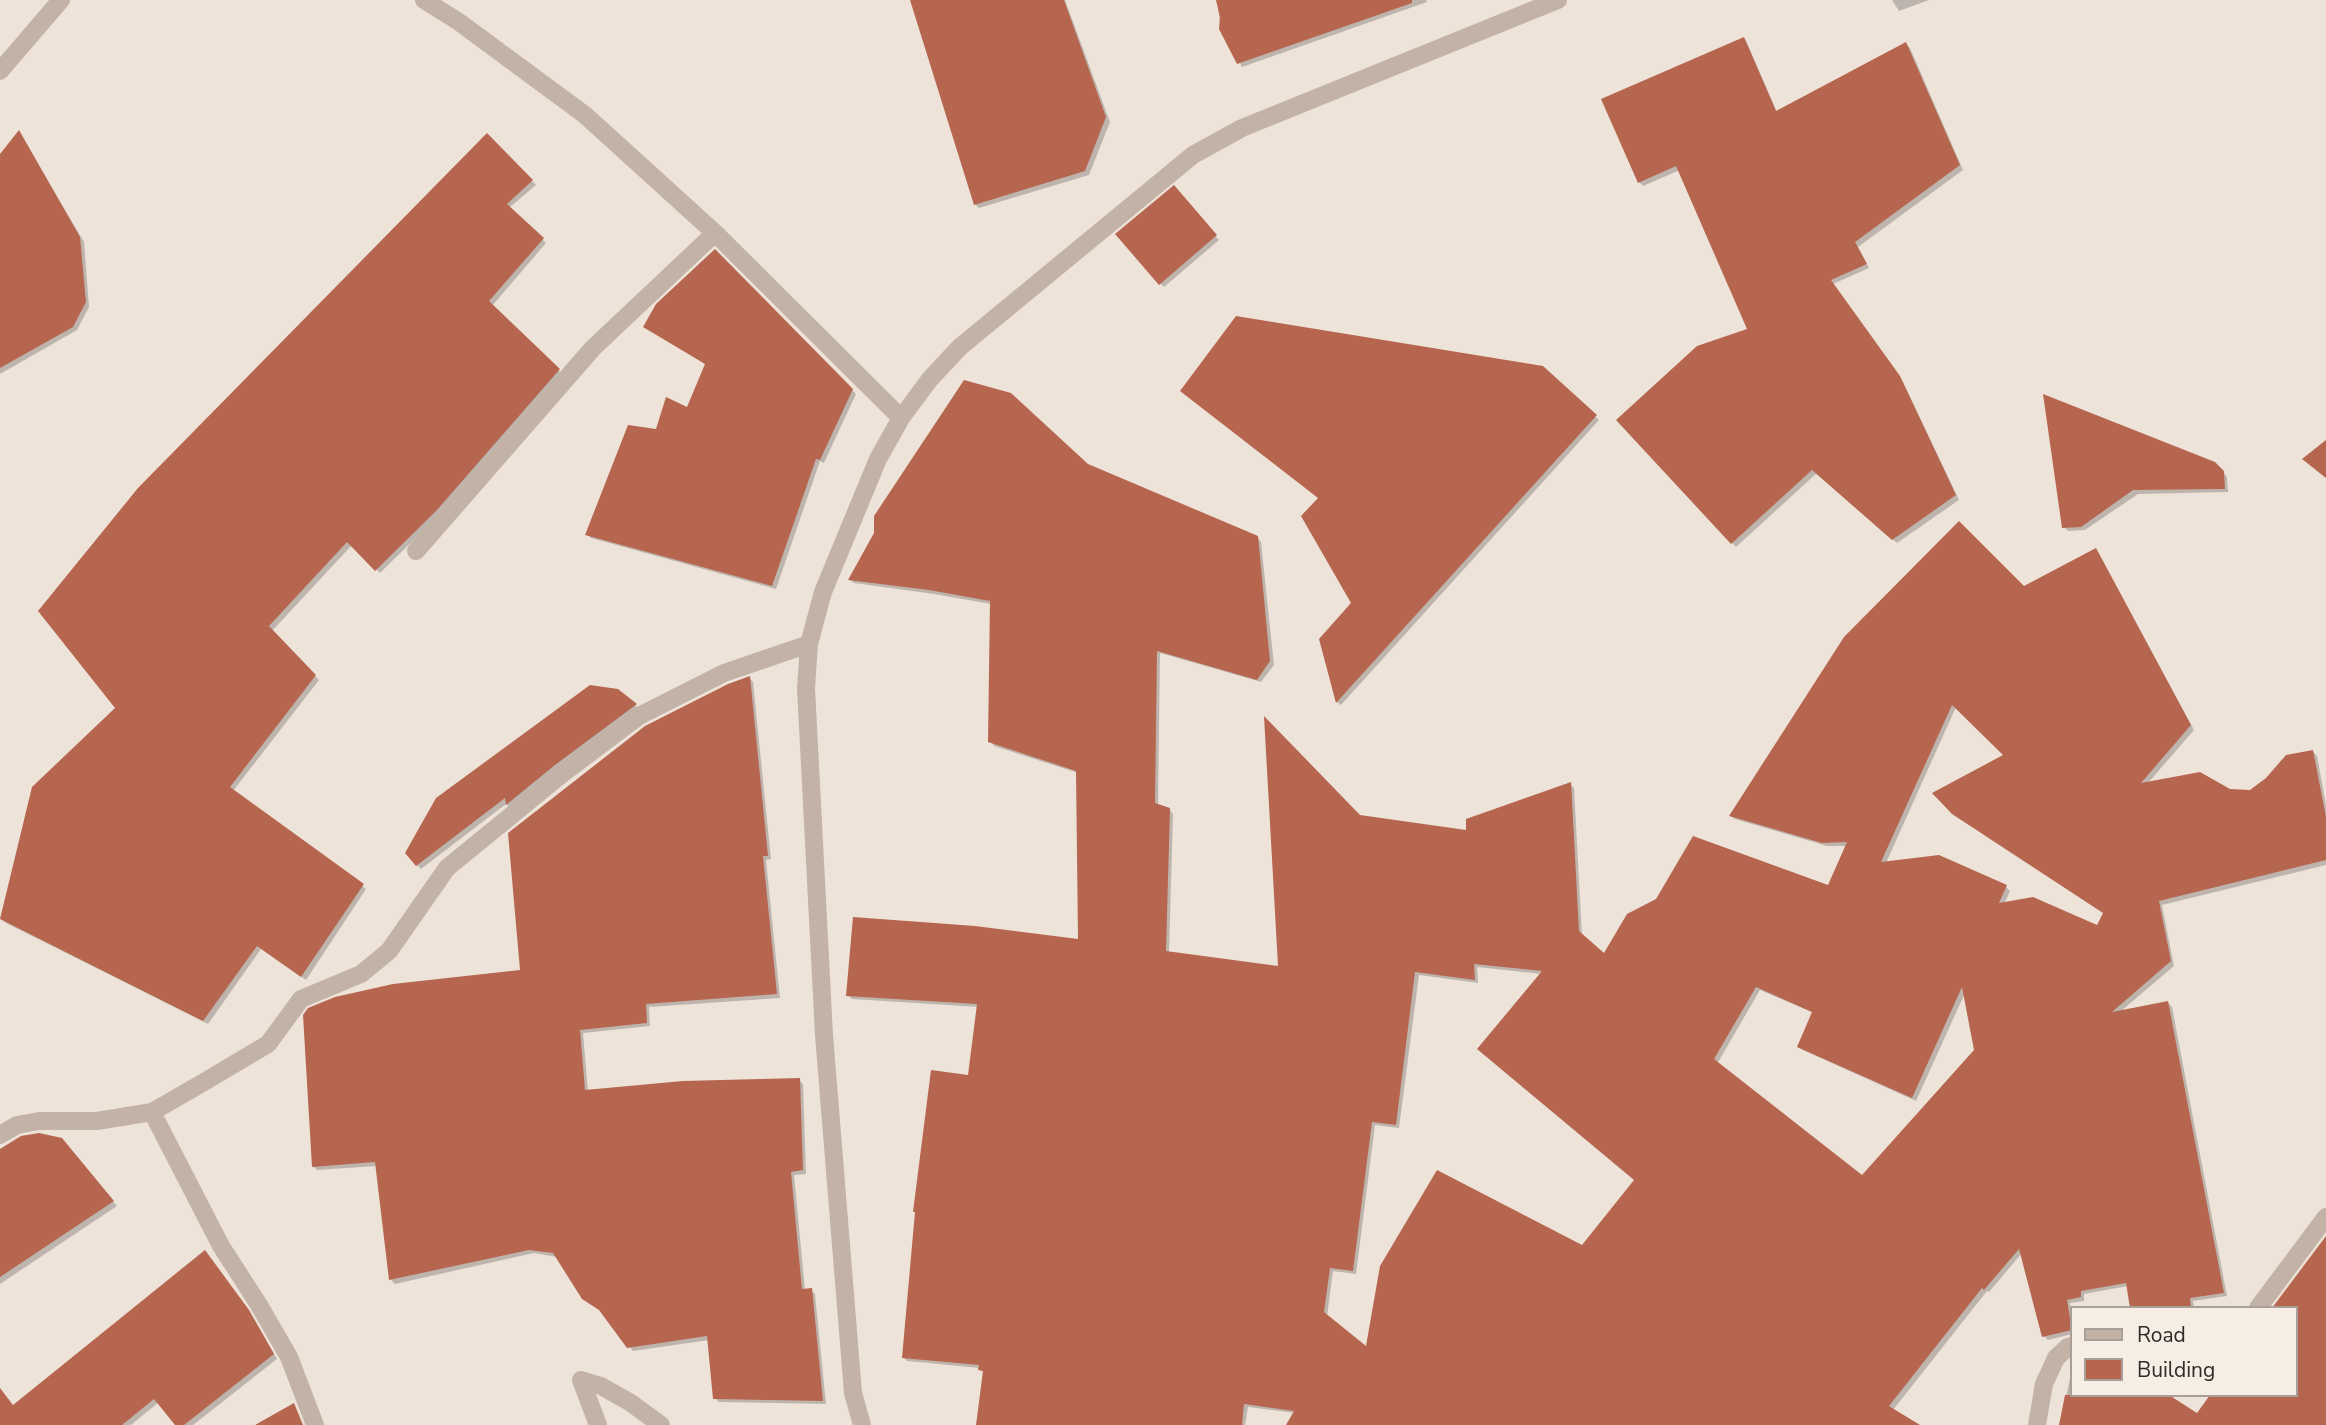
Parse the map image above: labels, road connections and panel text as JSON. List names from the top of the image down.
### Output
{
  "legend": ["Road", "Building"]
}
